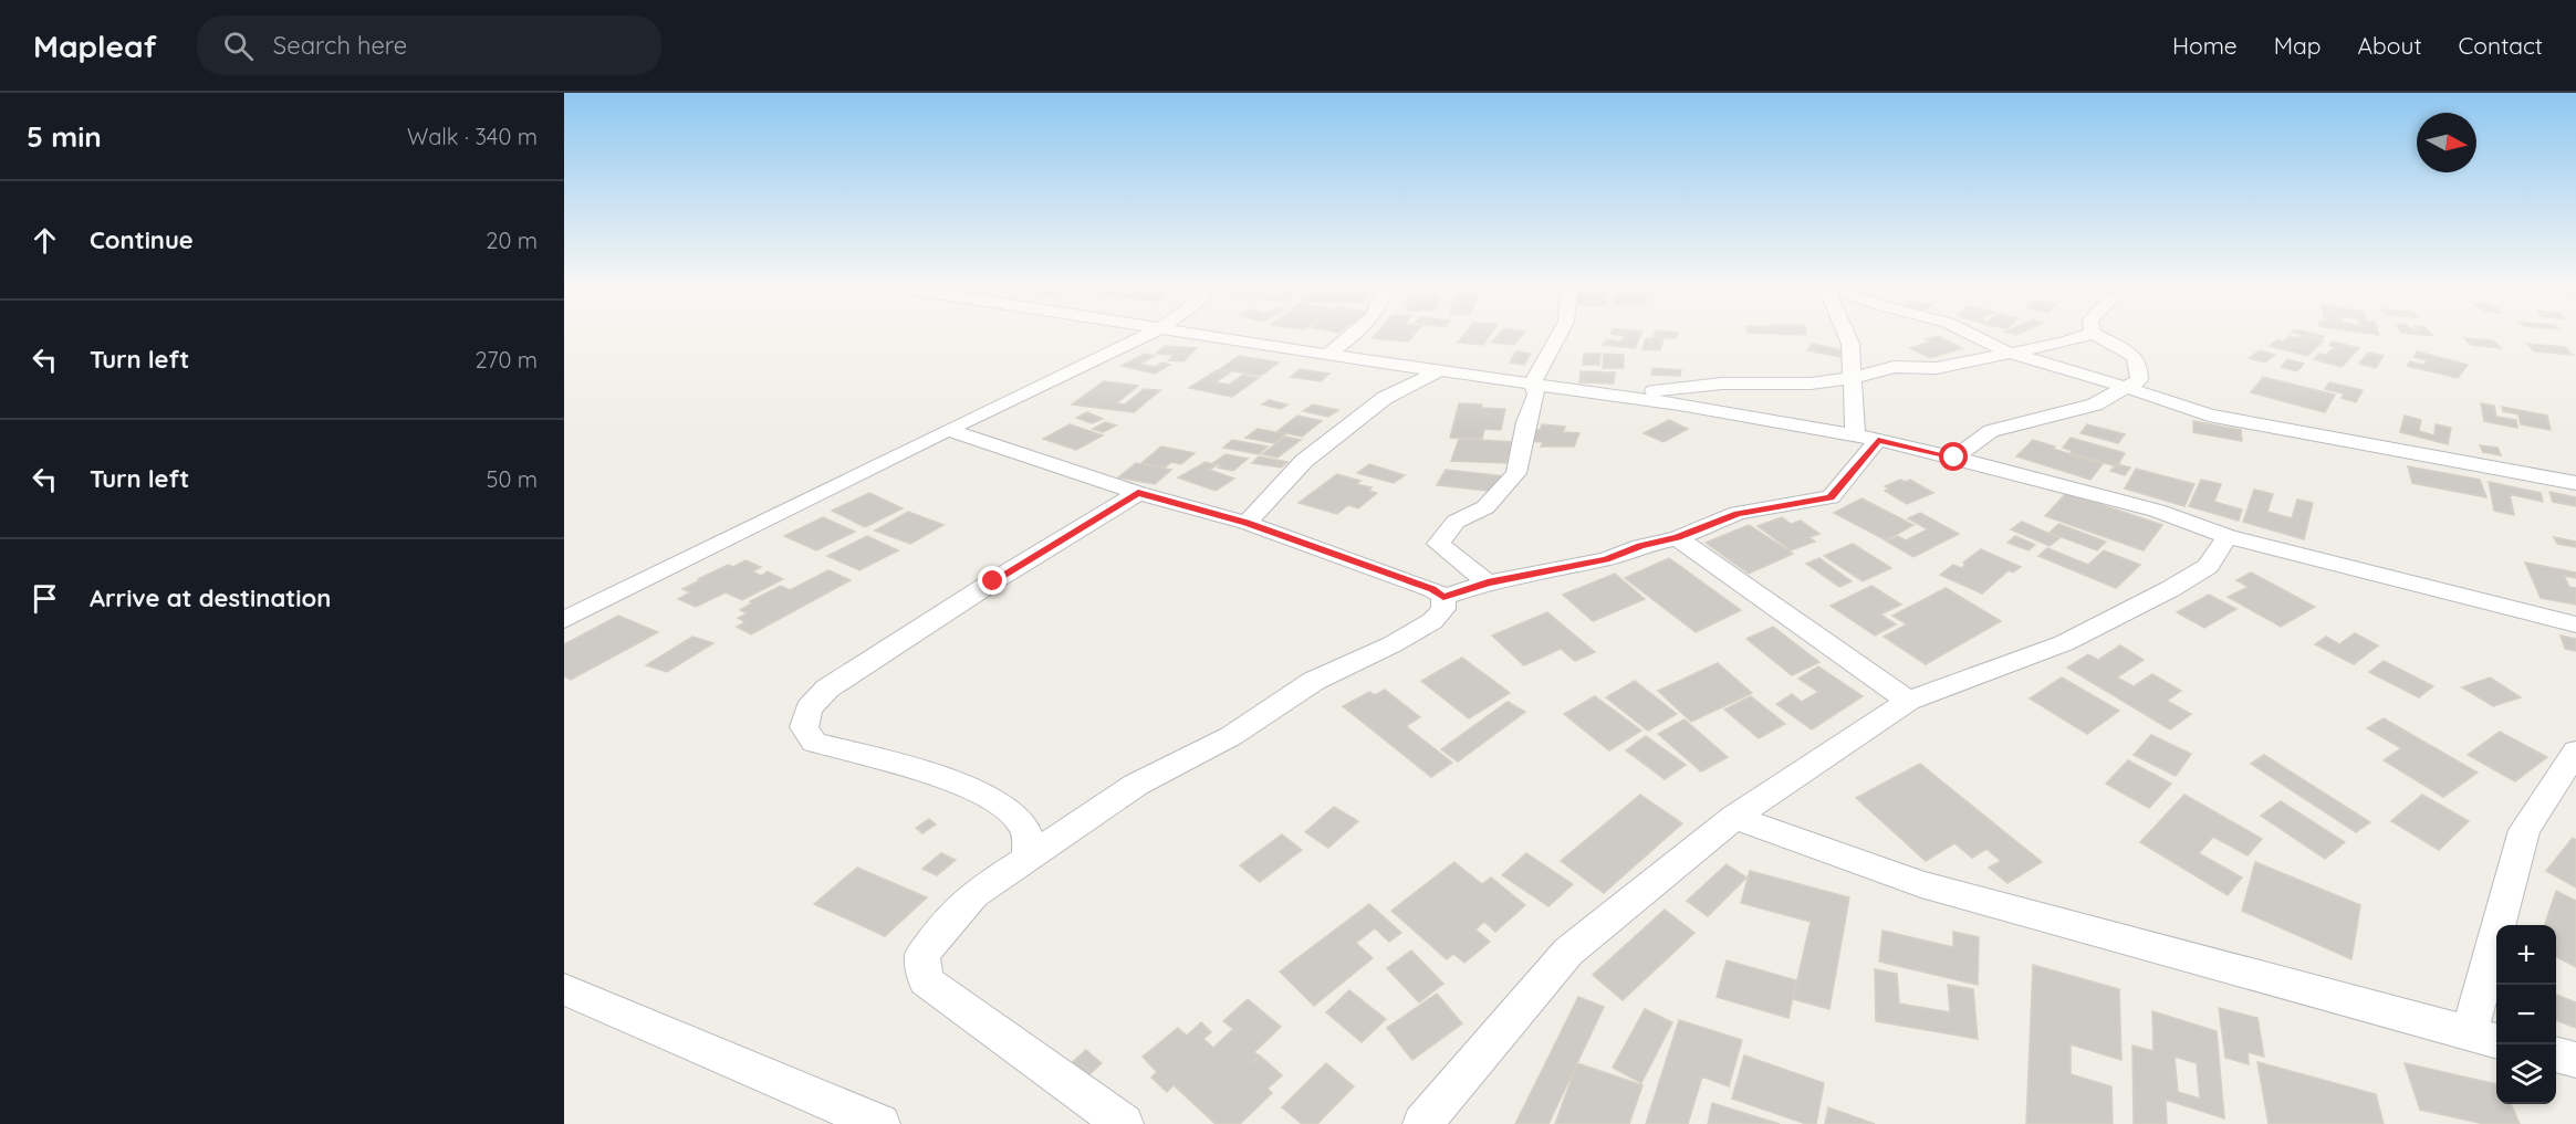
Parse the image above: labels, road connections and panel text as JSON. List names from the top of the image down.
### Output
{
  "north": "right",
  "page": {
    "header": "Mapleaf",
    "search": "Search here",
    "nav": [
      "Home",
      "Map",
      "About",
      "Contact"
    ],
    "heading": ["5 min", "Walk · 340 m"],
    "list": [
      ["Continue", "20 m"],
      ["Turn left", "270 m"],
      ["Turn left", "50 m"],
      "Arrive at destination"
    ],
    "map_buttons": ["+", "−"]
  }
}
